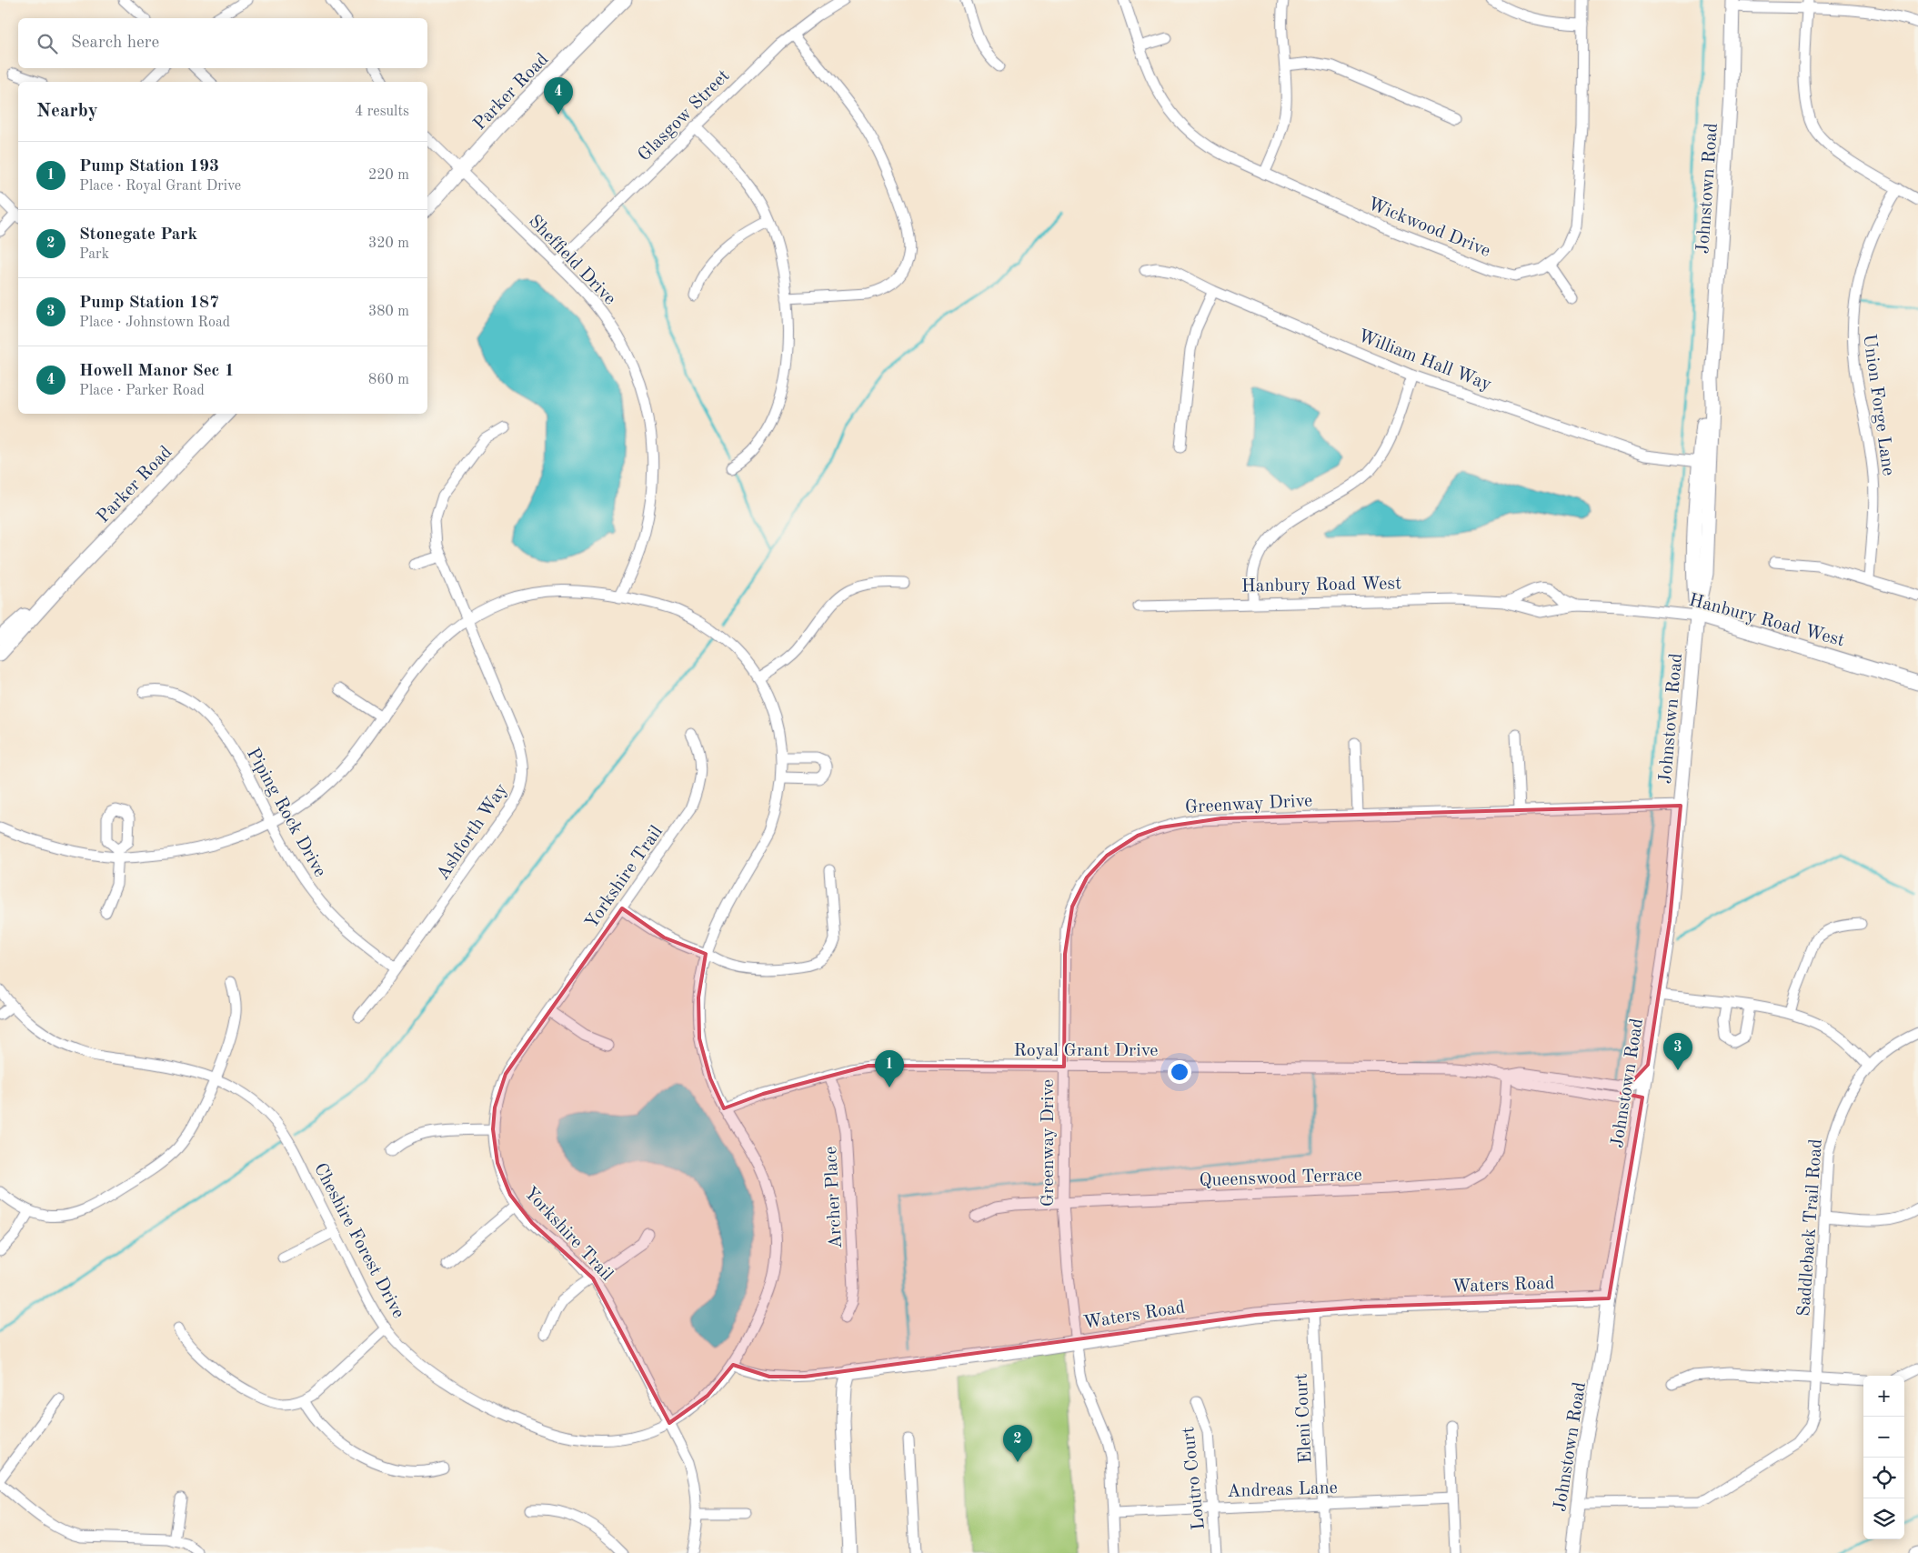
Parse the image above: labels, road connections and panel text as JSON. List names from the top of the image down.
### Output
{
  "streets": {
    "main road": [
      "Parker Road",
      "Johnstown Road",
      "Hanbury Road West",
      "Waters Road"
    ],
    "street": [
      "Glasgow Street",
      "Wickwood Drive",
      "Sheffield Drive",
      "William Hall Way",
      "Union Forge Lane",
      "Greenway Drive",
      "Piping Rock Drive",
      "Ashforth Way",
      "Yorkshire Trail",
      "Royal Grant Drive",
      "Queenswood Terrace",
      "Archer Place",
      "Saddleback Trail Road",
      "Cheshire Forest Drive",
      "Eleni Court",
      "Loutro Court",
      "Andreas Lane"
    ]
  },
  "crossings": [
    ["Parker Road", "Sheffield Drive"],
    ["Glasgow Street", "Sheffield Drive"],
    ["Johnstown Road", "William Hall Way"],
    ["Johnstown Road", "Hanbury Road West"],
    ["Johnstown Road", "Greenway Drive"],
    ["Johnstown Road", "Royal Grant Drive"],
    ["Johnstown Road", "Saddleback Trail Road"],
    ["Johnstown Road", "Waters Road"],
    ["Sheffield Drive", "Cheshire Forest Drive"],
    ["Greenway Drive", "Royal Grant Drive"],
    ["Greenway Drive", "Queenswood Terrace"],
    ["Greenway Drive", "Waters Road"],
    ["Greenway Drive", "Andreas Lane"],
    ["Piping Rock Drive", "Ashforth Way"],
    ["Piping Rock Drive", "Cheshire Forest Drive"],
    ["Ashforth Way", "Cheshire Forest Drive"],
    ["Yorkshire Trail", "Cheshire Forest Drive"],
    ["Royal Grant Drive", "Queenswood Terrace"],
    ["Royal Grant Drive", "Archer Place"],
    ["Royal Grant Drive", "Cheshire Forest Drive"],
    ["Waters Road", "Eleni Court"],
    ["Eleni Court", "Andreas Lane"],
    ["Loutro Court", "Andreas Lane"]
  ],
  "page": {
    "search": "Search here",
    "pins": [
      "4",
      "3",
      "1",
      "2"
    ],
    "heading": ["Nearby", "4 results"],
    "list": [
      {
        "mark": "1",
        "name": "Pump Station 193",
        "note": "Place · Royal Grant Drive",
        "value": "220 m"
      },
      {
        "mark": "2",
        "name": "Stonegate Park",
        "note": "Park",
        "value": "320 m"
      },
      {
        "mark": "3",
        "name": "Pump Station 187",
        "note": "Place · Johnstown Road",
        "value": "380 m"
      },
      {
        "mark": "4",
        "name": "Howell Manor Sec 1",
        "note": "Place · Parker Road",
        "value": "860 m"
      }
    ],
    "map_buttons": ["+", "−"]
  }
}
